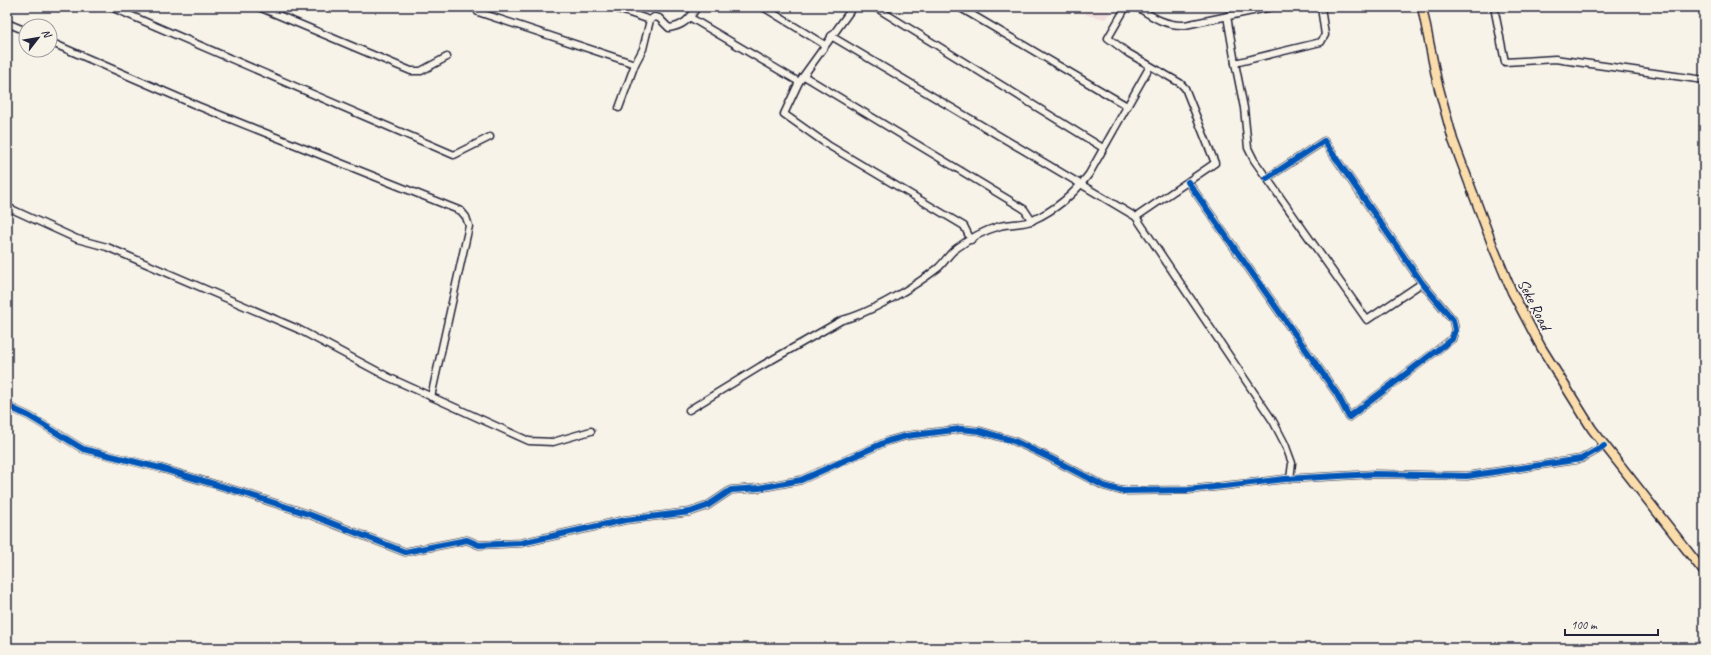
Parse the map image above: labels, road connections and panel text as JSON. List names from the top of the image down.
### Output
{
  "streets": {
    "main road": ["Seke Road"]
  },
  "scale_bar": "100 m",
  "north": "top right"
}
